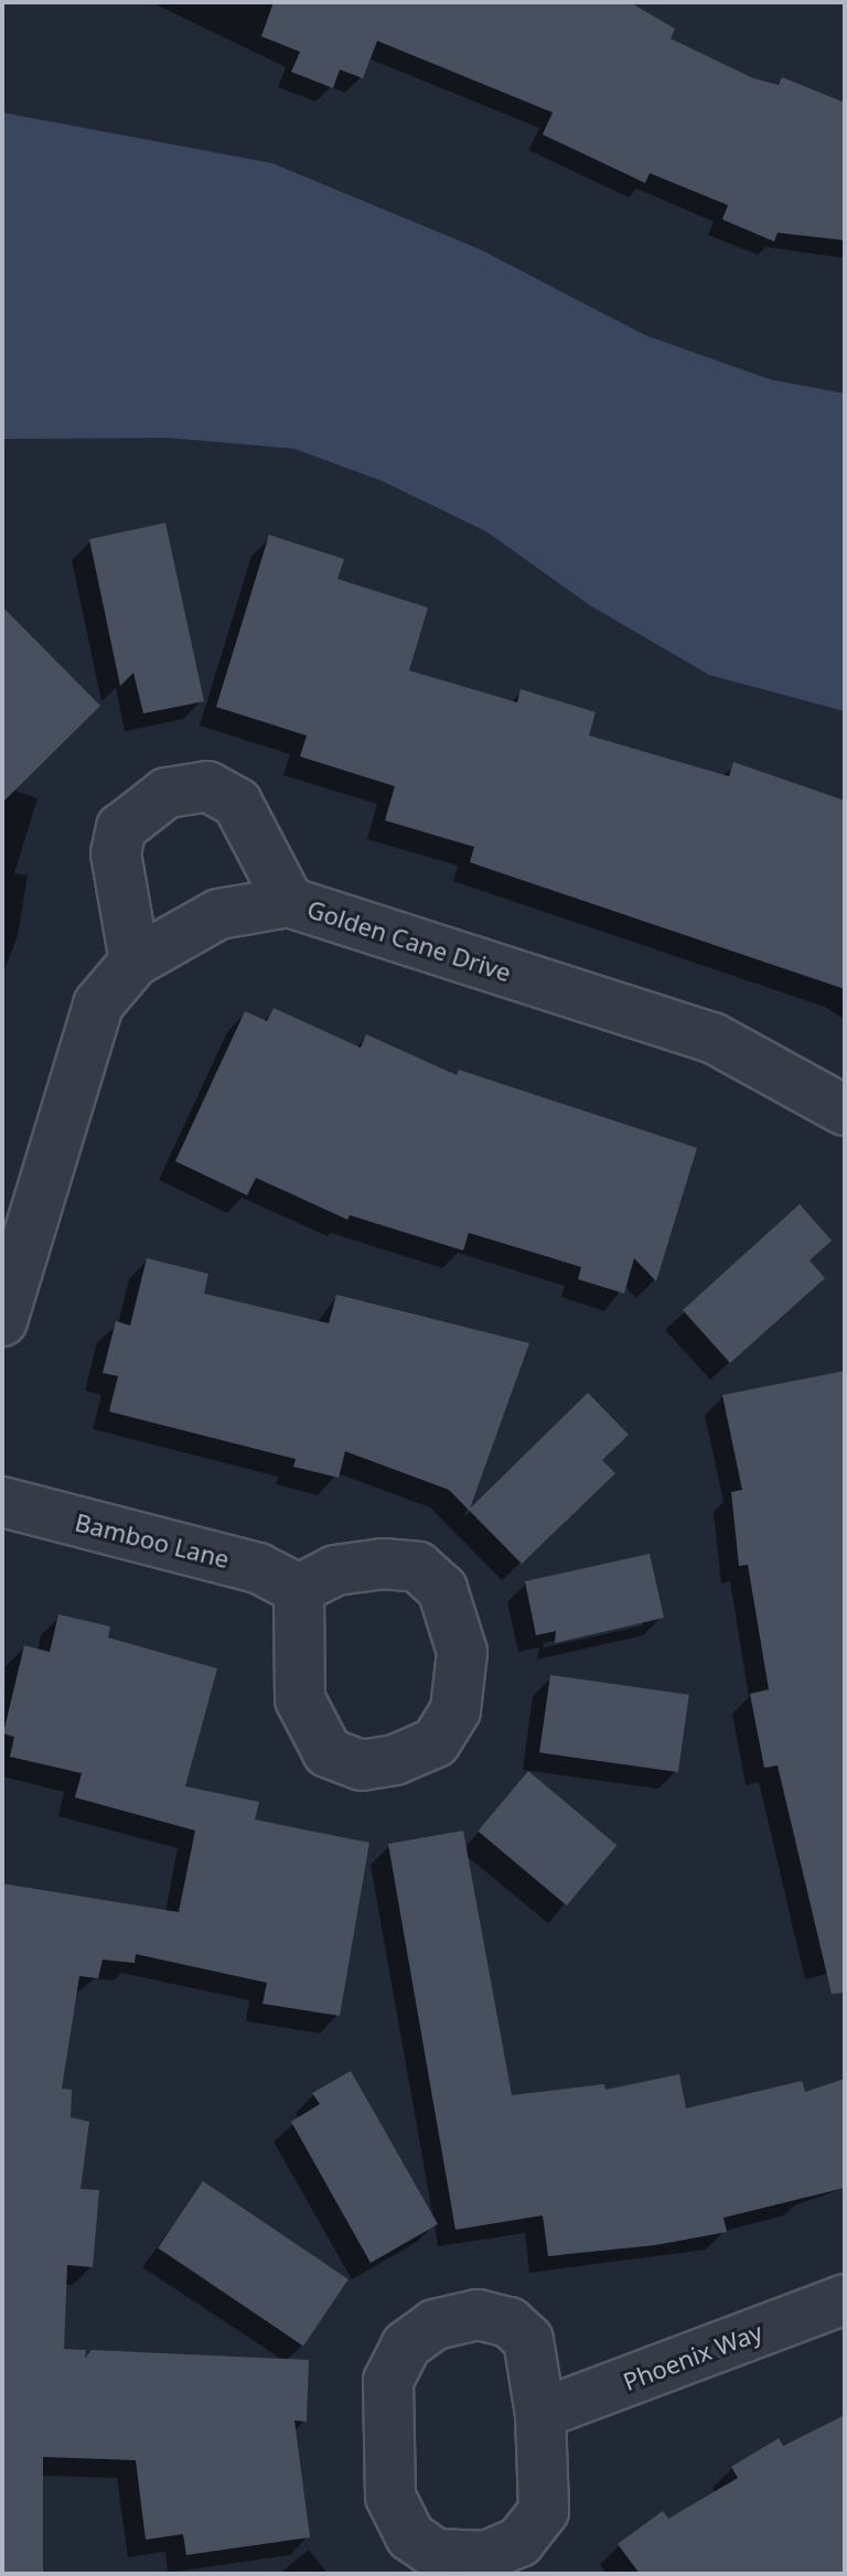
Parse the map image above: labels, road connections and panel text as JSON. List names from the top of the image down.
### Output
{
  "streets": {
    "street": ["Golden Cane Drive", "Bamboo Lane", "Phoenix Way"]
  }
}
